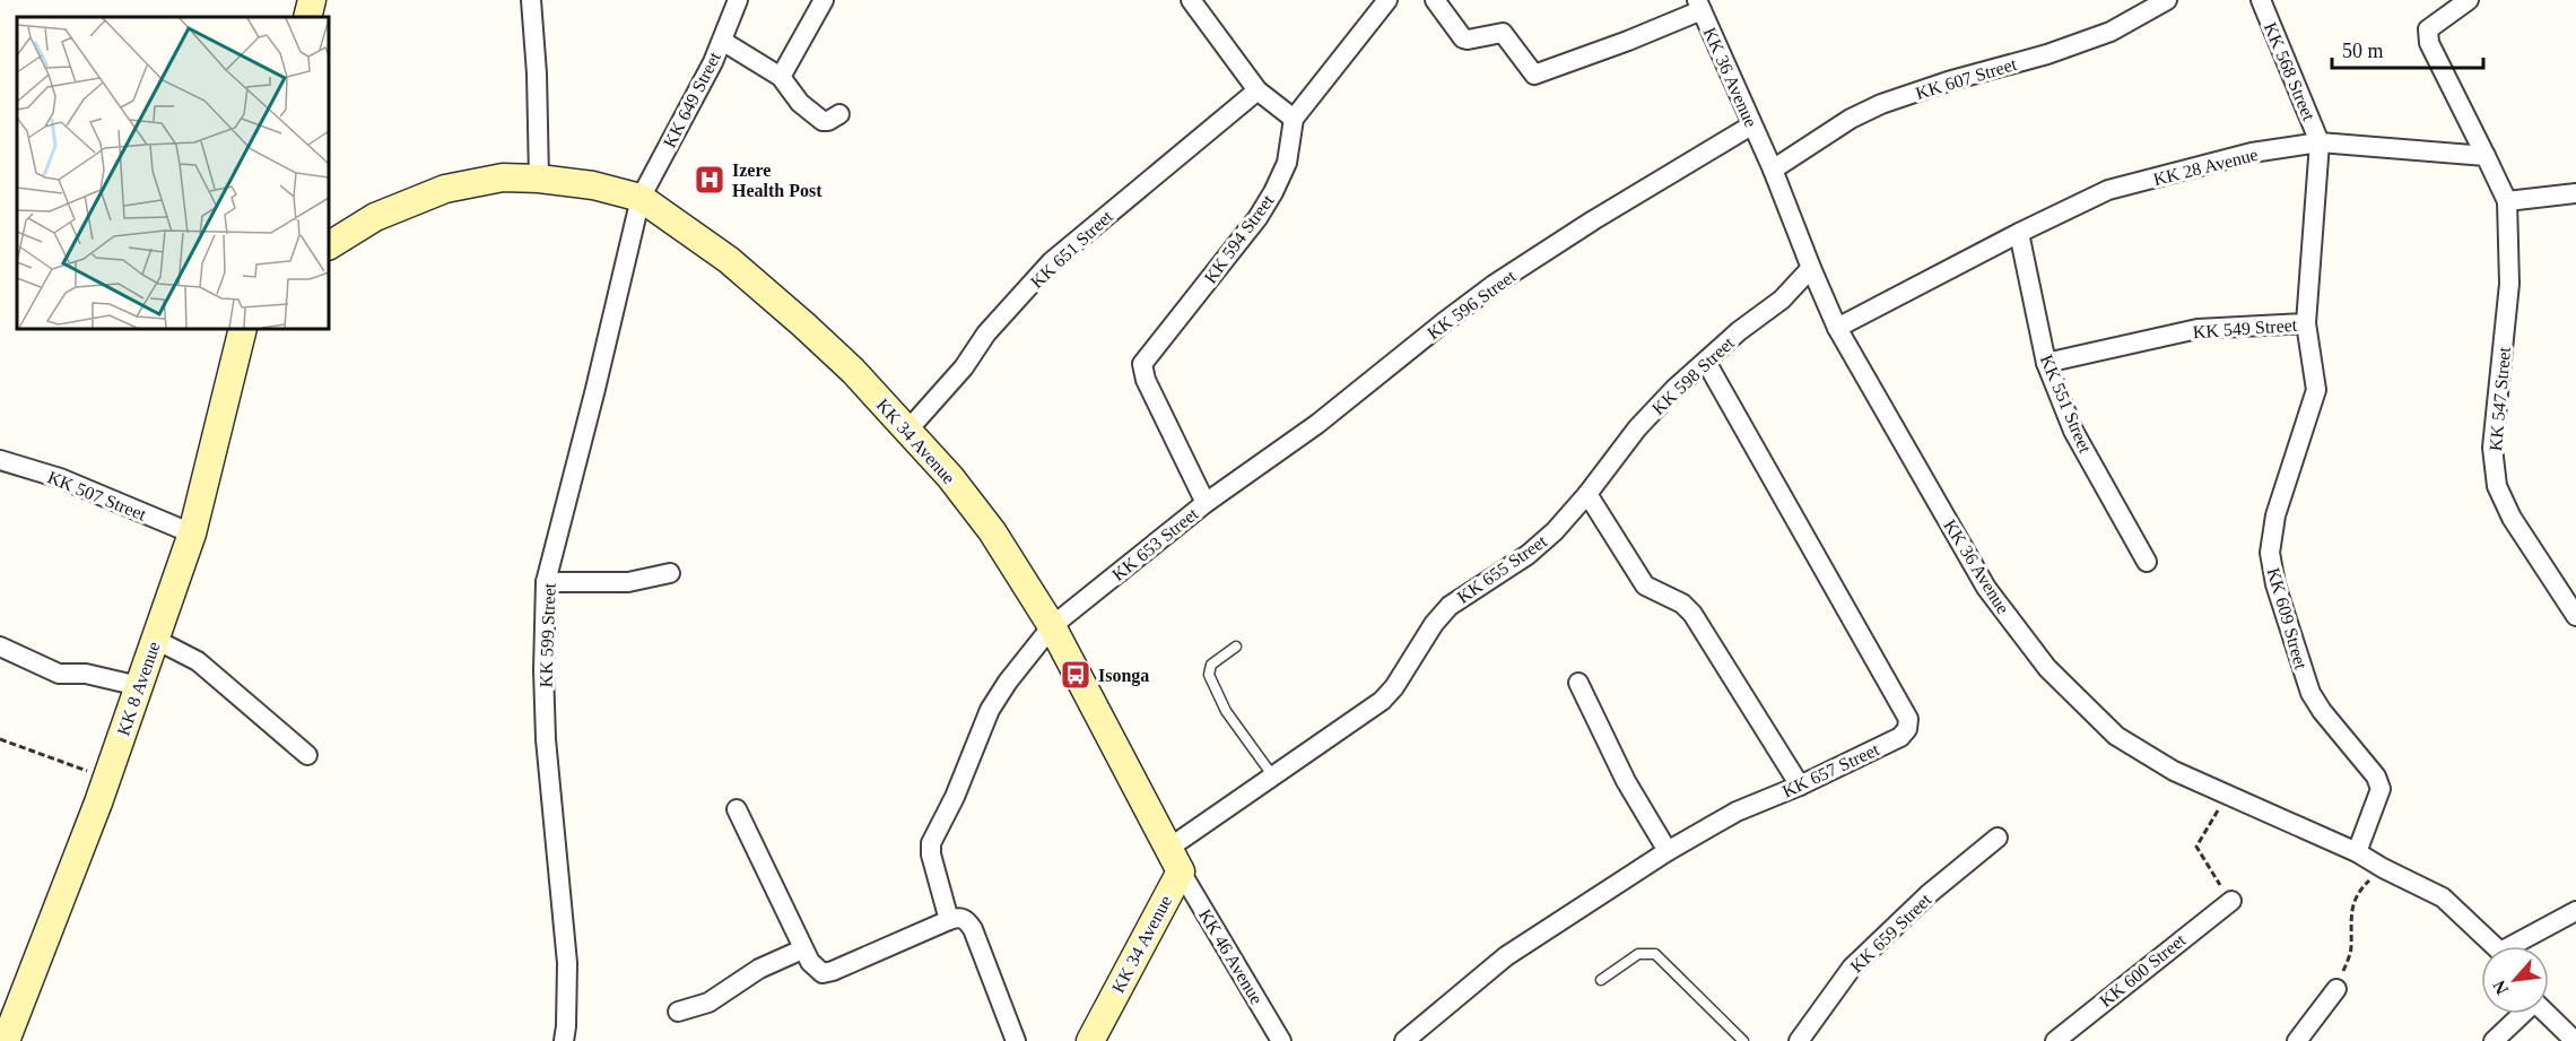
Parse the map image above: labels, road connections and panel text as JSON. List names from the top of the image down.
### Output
{
  "streets": {
    "main road": ["KK 34 Avenue", "KK 8 Avenue"],
    "street": [
      "KK 568 Street",
      "KK 36 Avenue",
      "KK 607 Street",
      "KK 649 Street",
      "KK 28 Avenue",
      "KK 594 Street",
      "KK 651 Street",
      "KK 596 Street",
      "KK 549 Street",
      "KK 598 Street",
      "KK 547 Street",
      "KK 551 Street",
      "KK 507 Street",
      "KK 653 Street",
      "KK 655 Street",
      "KK 609 Street",
      "KK 599 Street",
      "KK 657 Street",
      "KK 659 Street",
      "KK 46 Avenue",
      "KK 600 Street"
    ]
  },
  "crossings": [
    ["KK 568 Street", "KK 28 Avenue"],
    ["KK 568 Street", "KK 549 Street"],
    ["KK 36 Avenue", "KK 607 Street"],
    ["KK 36 Avenue", "KK 28 Avenue"],
    ["KK 36 Avenue", "KK 596 Street"],
    ["KK 36 Avenue", "KK 598 Street"],
    ["KK 36 Avenue", "KK 609 Street"],
    ["KK 649 Street", "KK 34 Avenue"],
    ["KK 649 Street", "KK 599 Street"],
    ["KK 28 Avenue", "KK 549 Street"],
    ["KK 28 Avenue", "KK 551 Street"],
    ["KK 594 Street", "KK 653 Street"],
    ["KK 651 Street", "KK 34 Avenue"],
    ["KK 596 Street", "KK 653 Street"],
    ["KK 549 Street", "KK 551 Street"],
    ["KK 549 Street", "KK 609 Street"],
    ["KK 598 Street", "KK 655 Street"],
    ["KK 598 Street", "KK 657 Street"],
    ["KK 34 Avenue", "KK 653 Street"],
    ["KK 34 Avenue", "KK 655 Street"],
    ["KK 34 Avenue", "KK 599 Street"],
    ["KK 34 Avenue", "KK 46 Avenue"],
    ["KK 507 Street", "KK 8 Avenue"],
    ["KK 655 Street", "KK 46 Avenue"]
  ],
  "places": {
    "hospital": ["Izere Health Post"],
    "bus stop": ["Isonga"]
  },
  "scale_bar": "50 m",
  "north": "bottom left"
}
